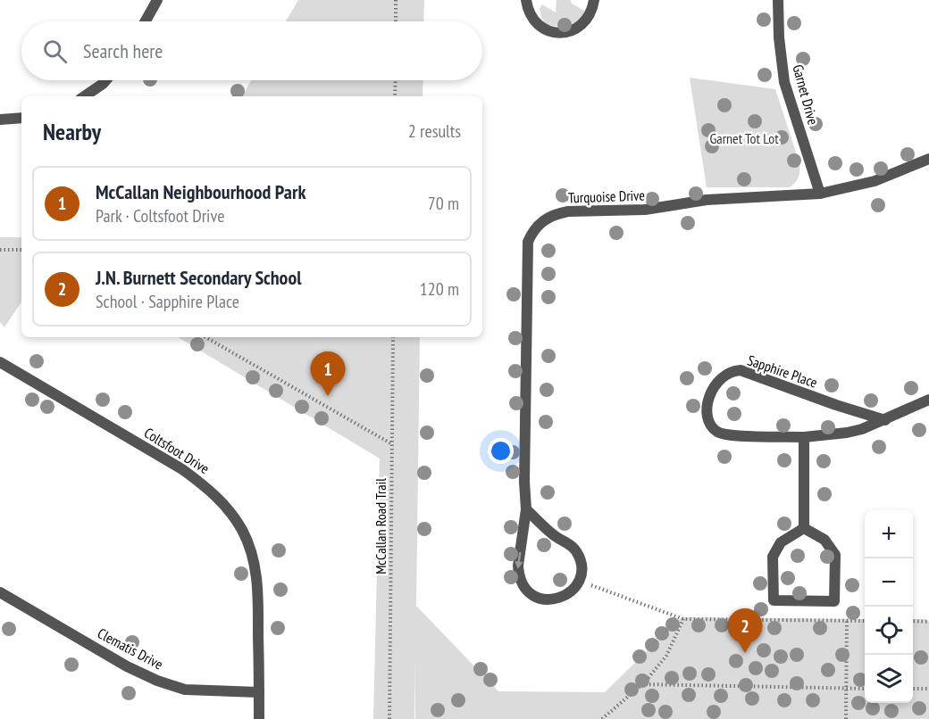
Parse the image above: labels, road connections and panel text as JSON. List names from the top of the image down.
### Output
{
  "streets": {
    "street": [
      "Garnet Drive",
      "Turquoise Drive",
      "Sapphire Place",
      "Coltsfoot Drive",
      "Clematis Drive"
    ],
    "path": ["McCallan Road Trail"]
  },
  "crossings": [
    ["Garnet Drive", "Turquoise Drive"],
    ["Coltsfoot Drive", "Clematis Drive"]
  ],
  "parks": ["Garnet Tot Lot"],
  "page": {
    "search": "Search here",
    "heading": ["Nearby", "2 results"],
    "list": [
      {
        "mark": "1",
        "name": "McCallan Neighbourhood Park",
        "note": "Park · Coltsfoot Drive",
        "value": "70 m"
      },
      {
        "mark": "2",
        "name": "J.N. Burnett Secondary School",
        "note": "School · Sapphire Place",
        "value": "120 m"
      }
    ],
    "pins": ["1", "2"],
    "map_buttons": ["+", "−"]
  }
}
